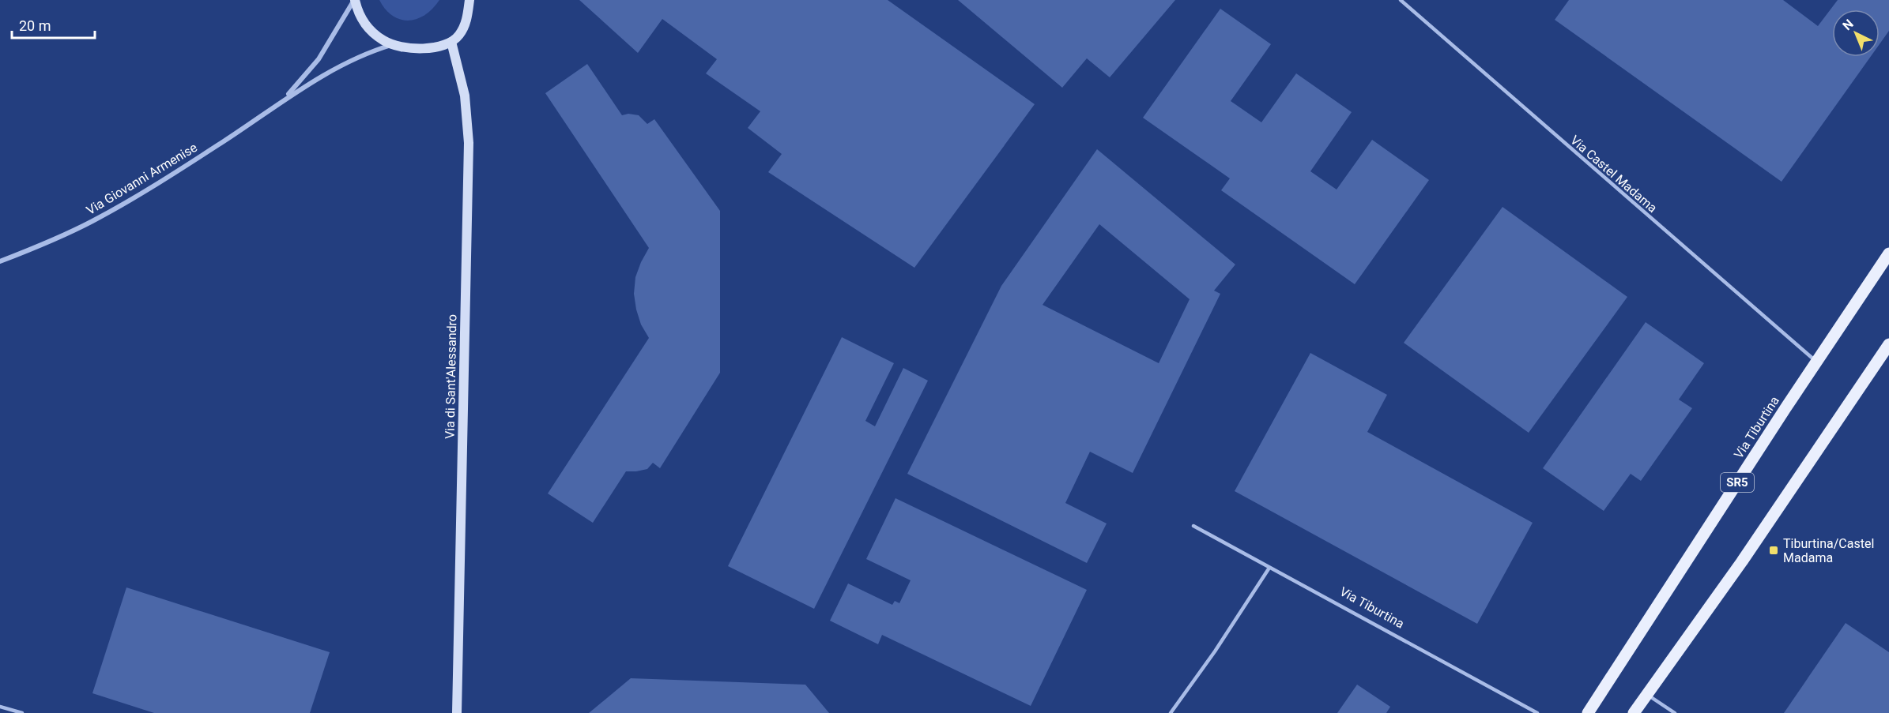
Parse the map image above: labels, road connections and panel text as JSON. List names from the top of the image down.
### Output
{
  "streets": {
    "main road": ["Via Tiburtina", "SR5"],
    "street": ["Via Giovanni Armenise", "Via di Sant'Alessandro"],
    "lane": ["Via Castel Madama"]
  },
  "crossings": [
    ["Via Castel Madama", "Via Tiburtina"]
  ],
  "places": {
    "transit": ["Tiburtina/Castel Madama"]
  },
  "scale_bar": "20 m",
  "north": "top left"
}
